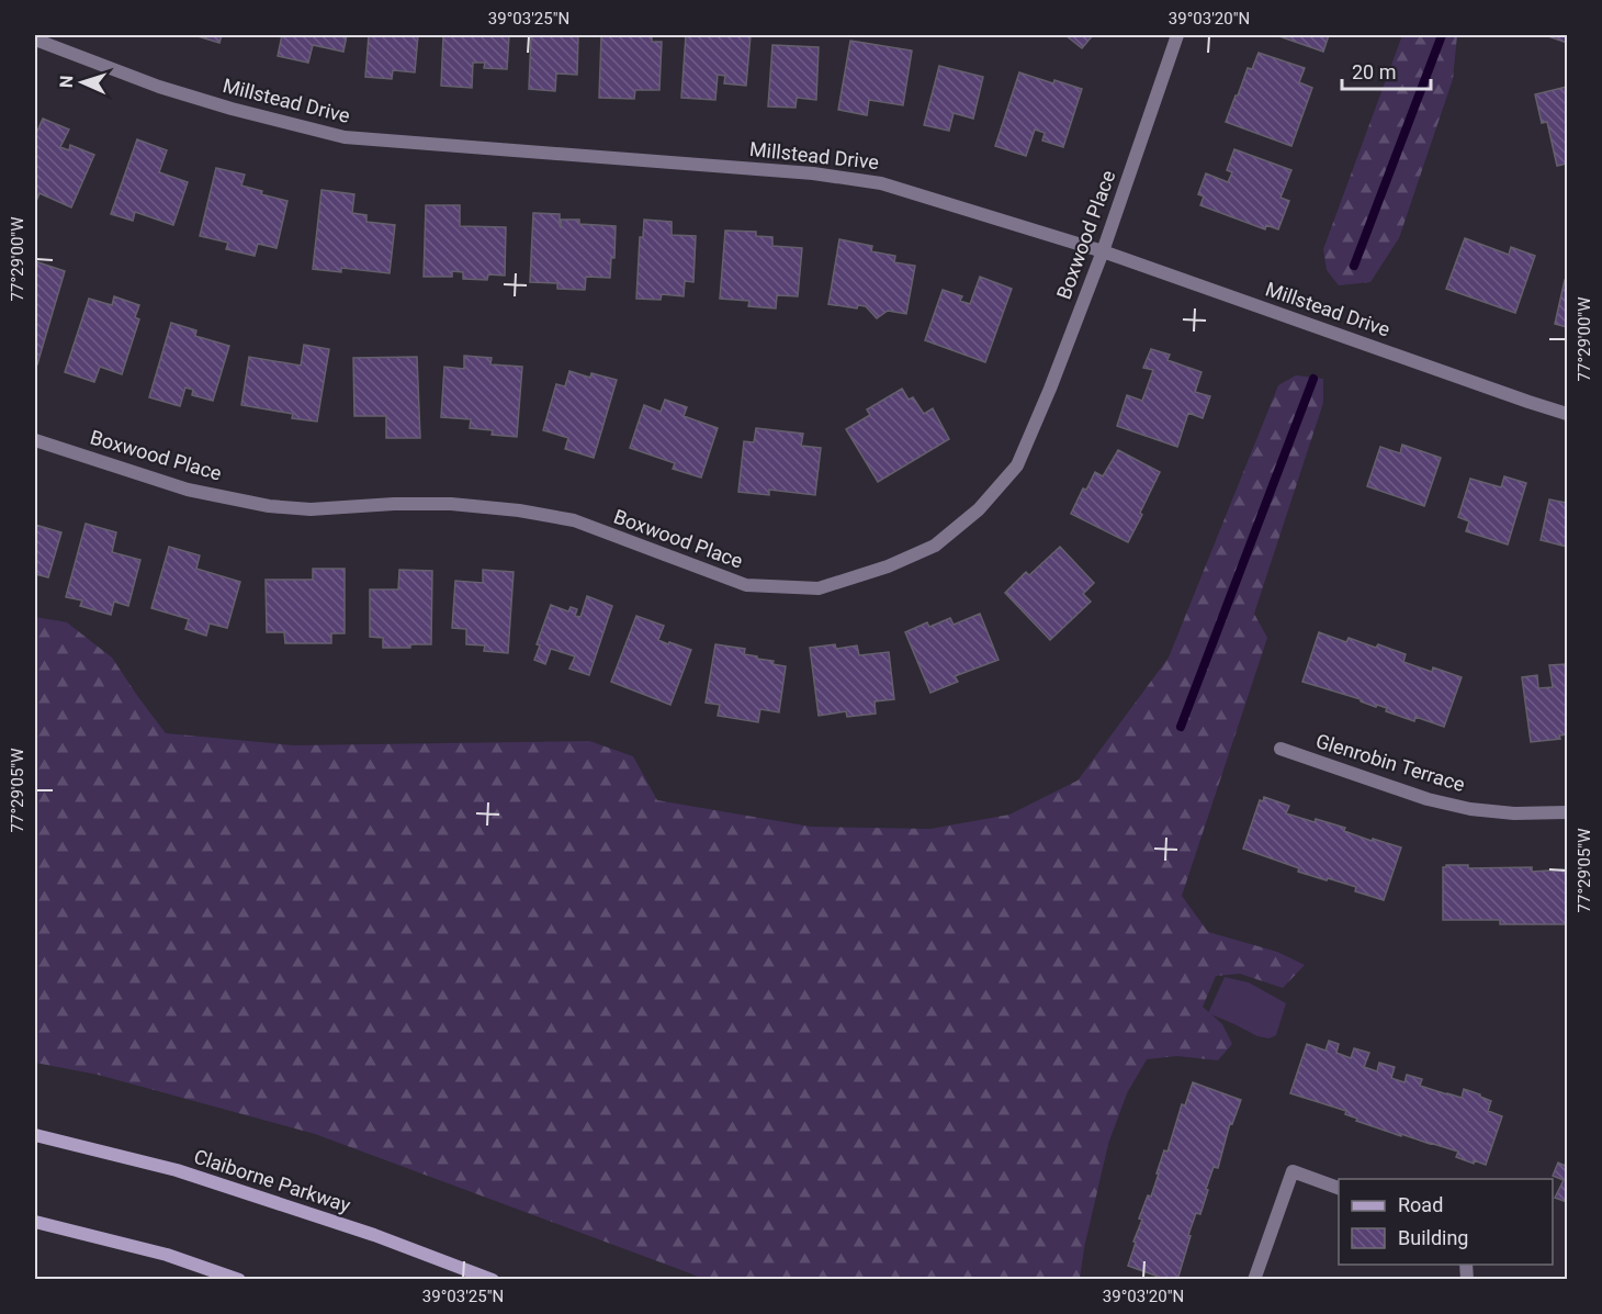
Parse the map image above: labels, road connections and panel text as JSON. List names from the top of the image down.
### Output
{
  "streets": {
    "main road": ["Claiborne Parkway"],
    "street": ["Millstead Drive", "Boxwood Place", "Glenrobin Terrace"]
  },
  "crossings": [
    ["Millstead Drive", "Boxwood Place"]
  ],
  "legend": ["Road", "Building"],
  "scale_bar": "20 m",
  "north": "left",
  "coordinates": [
    "39°03'25\"N",
    "39°03'20\"N",
    "77°29'00\"W",
    "77°29'05\"W"
  ]
}
